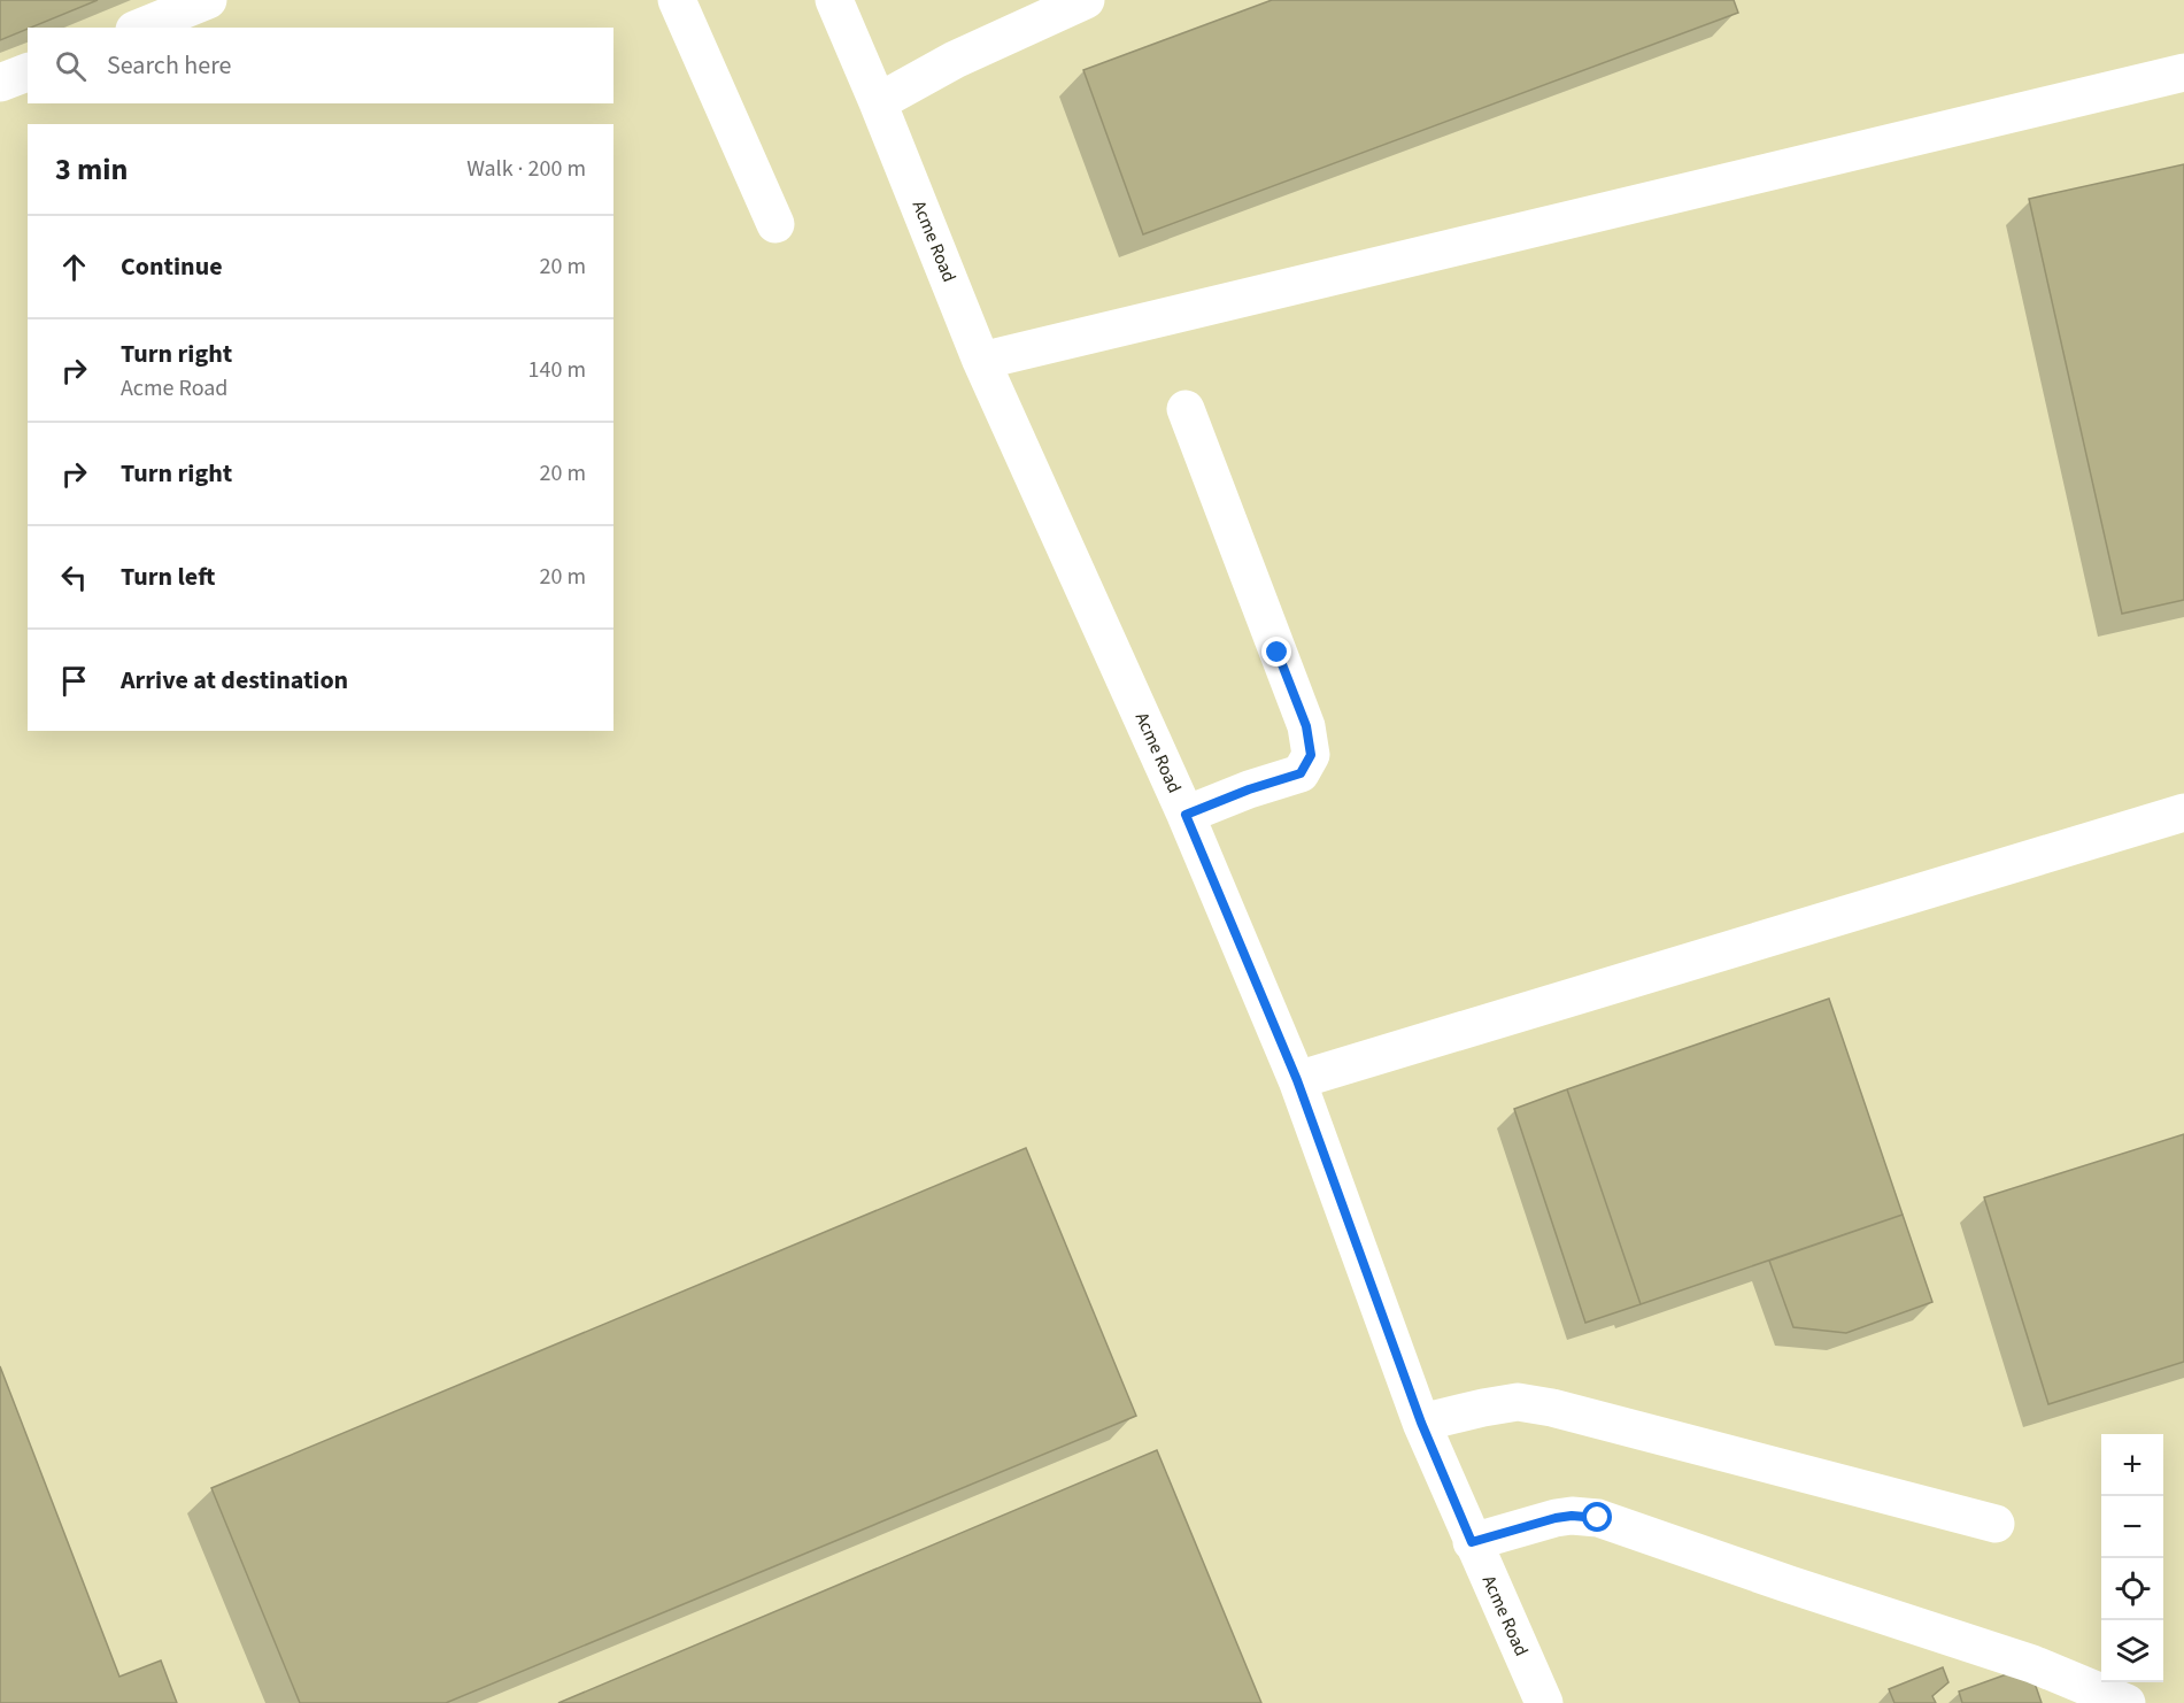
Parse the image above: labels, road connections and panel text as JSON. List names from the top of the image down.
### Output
{
  "streets": {
    "street": ["Acme Road"]
  },
  "page": {
    "search": "Search here",
    "heading": ["3 min", "Walk · 200 m"],
    "list": [
      ["Continue", "20 m"],
      ["Turn right", "Acme Road", "140 m"],
      ["Turn right", "20 m"],
      ["Turn left", "20 m"],
      "Arrive at destination"
    ],
    "map_buttons": ["+", "−"]
  }
}
